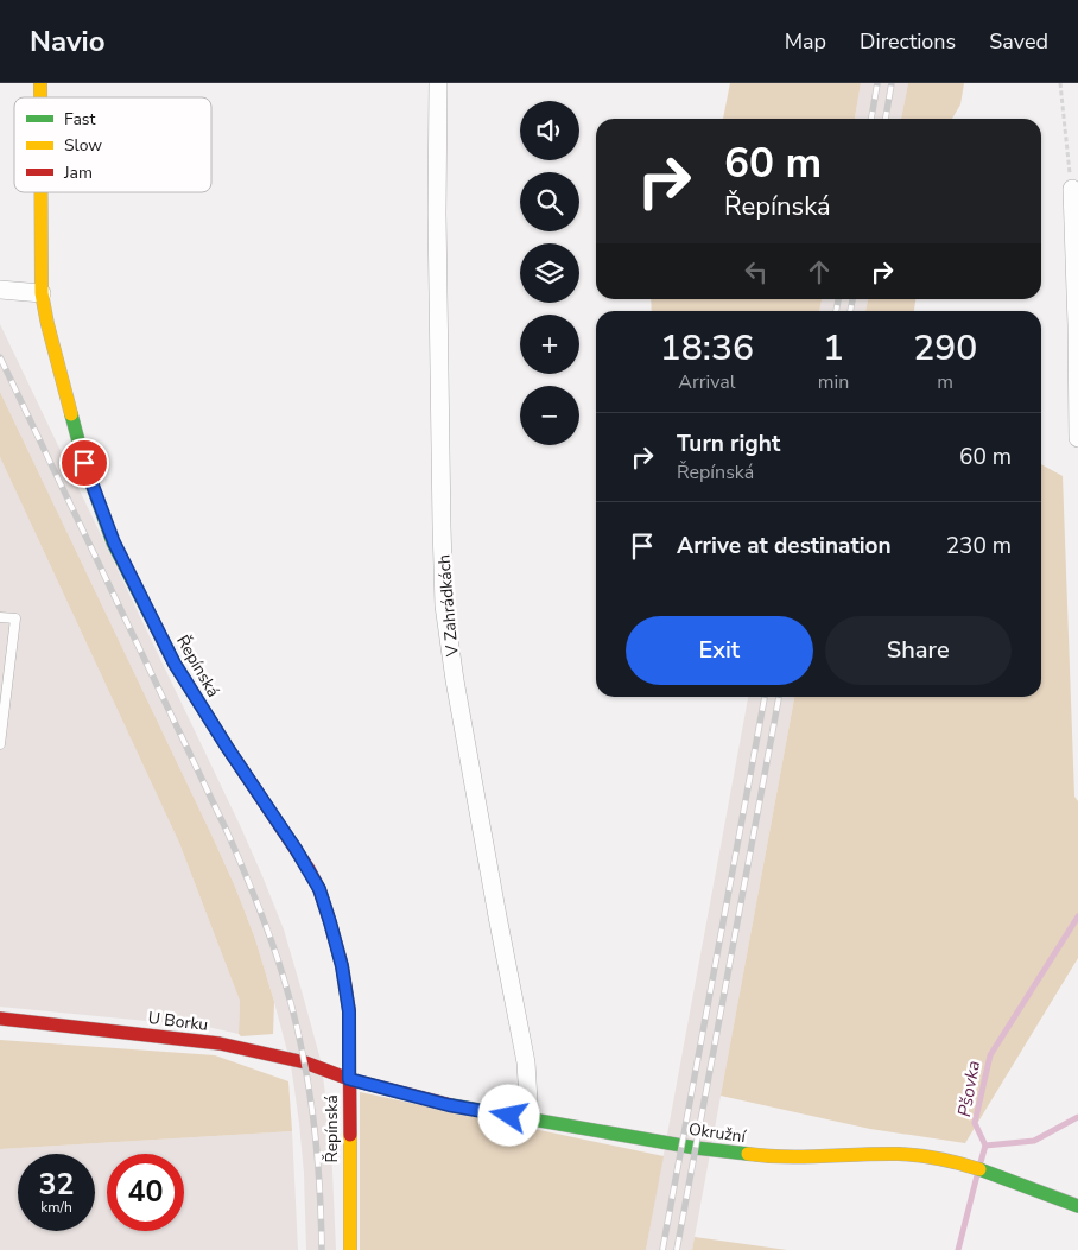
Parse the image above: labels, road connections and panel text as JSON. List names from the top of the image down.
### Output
{
  "streets": {
    "street": [
      "V Zahrádkách",
      "Řepínská",
      "U Borku",
      "Okružní"
    ]
  },
  "crossings": [
    ["V Zahrádkách", "Okružní"],
    ["Řepínská", "U Borku"],
    ["Řepínská", "Okružní"],
    ["U Borku", "Okružní"]
  ],
  "water": ["Pšovka"],
  "legend": ["Fast", "Slow", "Jam"],
  "page": {
    "header": "Navio",
    "nav": ["Map", "Directions", "Saved"],
    "map_buttons": ["+", "−"],
    "turn": ["60 m", "Řepínská"],
    "eta": [
      "18:36",
      "Arrival",
      "1",
      "min",
      "290",
      "m"
    ],
    "list": [
      {
        "name": "Turn right",
        "note": "Řepínská",
        "value": "60 m"
      },
      {
        "name": "Arrive at destination",
        "value": "230 m"
      }
    ],
    "buttons": ["Exit", "Share"],
    "speed": "32 km/h",
    "limit": "40"
  }
}
